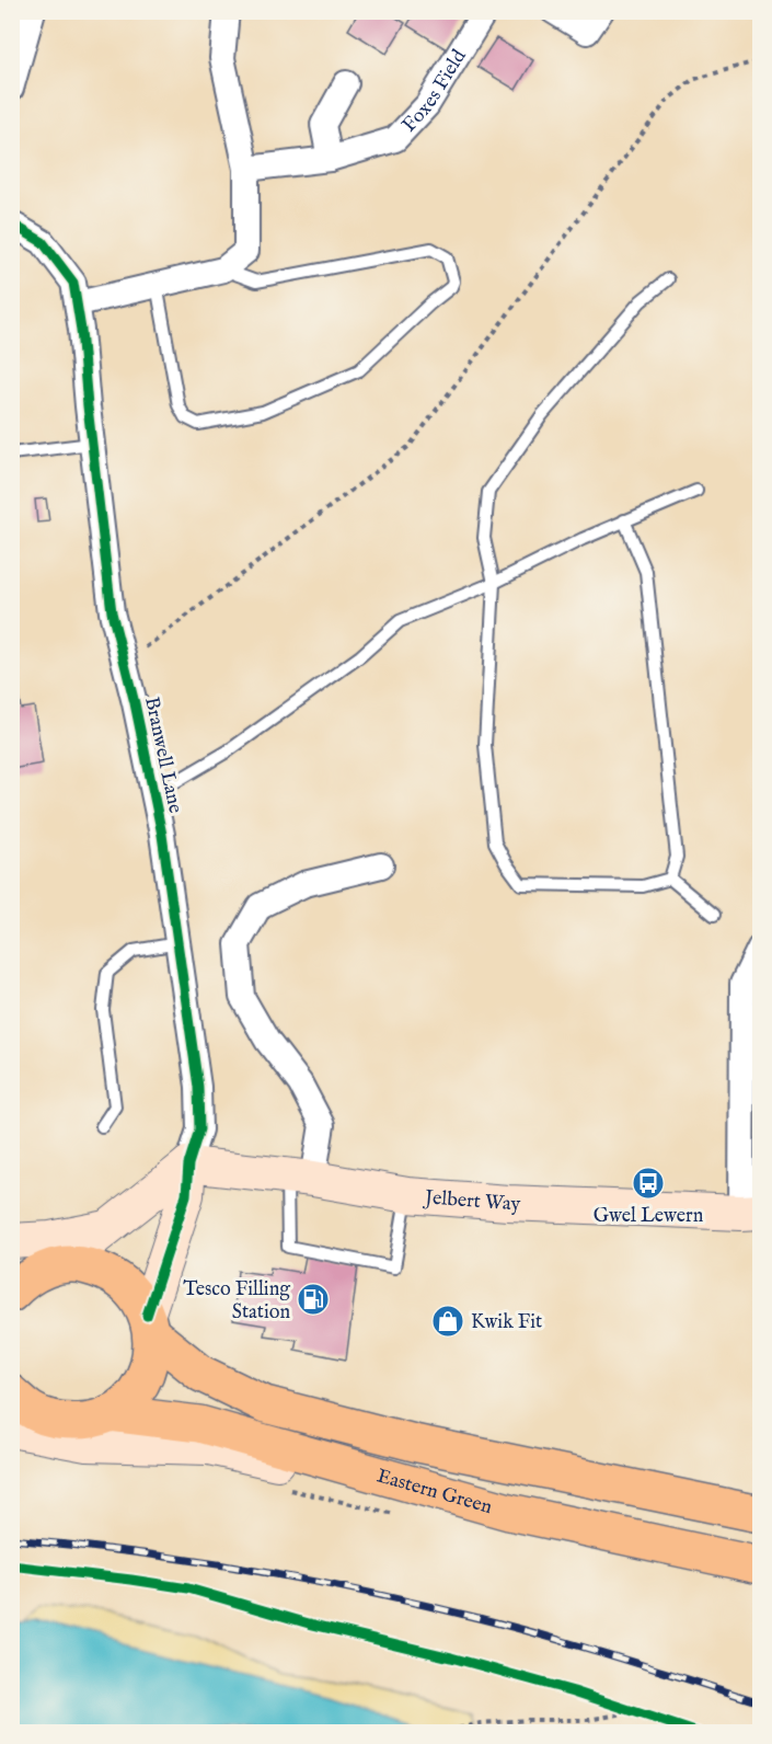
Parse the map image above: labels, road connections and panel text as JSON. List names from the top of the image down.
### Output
{
  "streets": {
    "highway": ["Eastern Green"],
    "street": ["Foxes Field", "Branwell Lane", "Jelbert Way"]
  },
  "crossings": [
    ["Branwell Lane", "Jelbert Way"],
    ["Branwell Lane", "Eastern Green"]
  ],
  "places": {
    "bus stop": ["Gwel Lewern"],
    "fuel station": ["Tesco Filling Station"],
    "shop": ["Kwik Fit"]
  }
}
